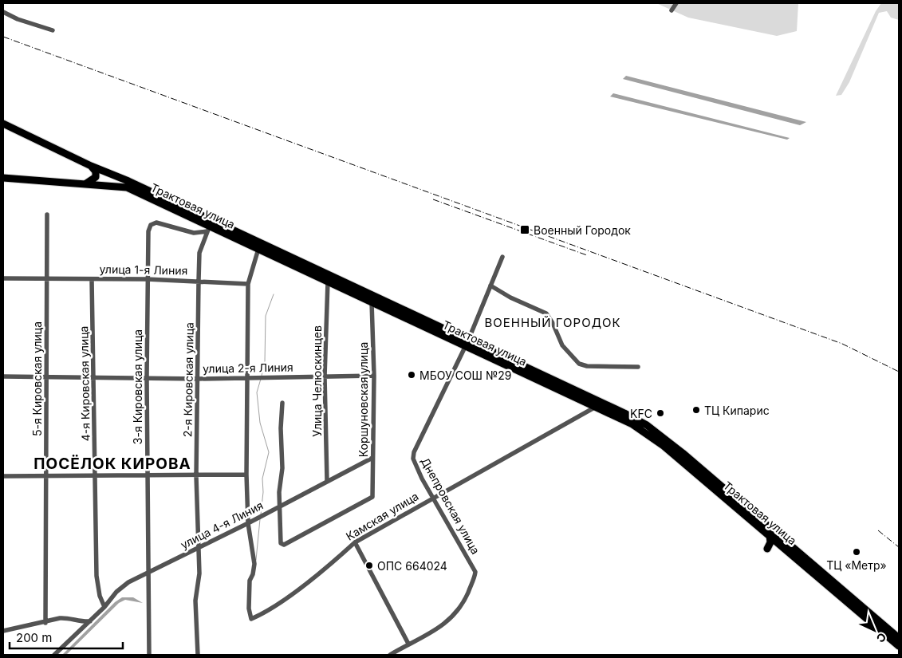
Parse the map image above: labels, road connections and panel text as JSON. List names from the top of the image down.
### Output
{
  "streets": {
    "main road": ["Трактовая улица"],
    "street": [
      "улица 1-я Линия",
      "улица 2-я Линия",
      "5-я Кировская улица",
      "2-я Кировская улица",
      "Улица Челюскинцев",
      "4-я Кировская улица",
      "3-я Кировская улица",
      "Коршуновская улица",
      "Днепровская улица",
      "Камская улица",
      "улица 4-я Линия"
    ]
  },
  "crossings": [
    ["Трактовая улица", "2-я Кировская улица"],
    ["Трактовая улица", "Улица Челюскинцев"],
    ["Трактовая улица", "3-я Кировская улица"],
    ["Трактовая улица", "Коршуновская улица"],
    ["Трактовая улица", "Днепровская улица"],
    ["Трактовая улица", "Камская улица"],
    ["улица 1-я Линия", "5-я Кировская улица"],
    ["улица 1-я Линия", "2-я Кировская улица"],
    ["улица 1-я Линия", "4-я Кировская улица"],
    ["улица 1-я Линия", "3-я Кировская улица"],
    ["улица 2-я Линия", "5-я Кировская улица"],
    ["улица 2-я Линия", "2-я Кировская улица"],
    ["улица 2-я Линия", "Улица Челюскинцев"],
    ["улица 2-я Линия", "4-я Кировская улица"],
    ["улица 2-я Линия", "3-я Кировская улица"],
    ["улица 2-я Линия", "Коршуновская улица"],
    ["2-я Кировская улица", "3-я Кировская улица"],
    ["2-я Кировская улица", "улица 4-я Линия"],
    ["Улица Челюскинцев", "улица 4-я Линия"],
    ["4-я Кировская улица", "улица 4-я Линия"],
    ["3-я Кировская улица", "улица 4-я Линия"],
    ["Коршуновская улица", "улица 4-я Линия"],
    ["Днепровская улица", "Камская улица"],
    ["Камская улица", "улица 4-я Линия"]
  ],
  "districts": ["ВОЕННЫЙ ГОРОДОК", "ПОСЁЛОК КИРОВА"],
  "places": {
    "transit": ["Военный Городок"],
    "other": [
      "МБОУ СОШ №29",
      "ТЦ Кипарис",
      "KFC",
      "ТЦ «Метр»",
      "ОПС 664024"
    ]
  },
  "scale_bar": "200 m",
  "north": "bottom right"
}
